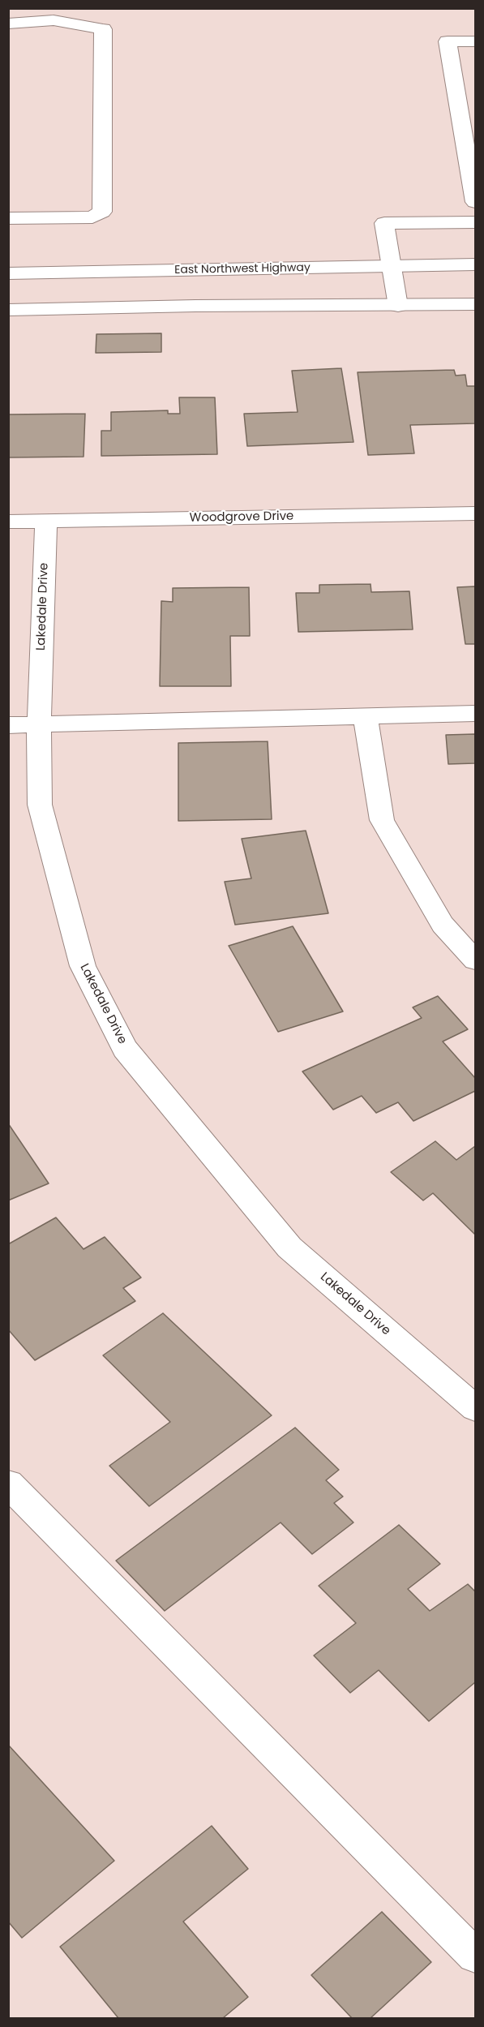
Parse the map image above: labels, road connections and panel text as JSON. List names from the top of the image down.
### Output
{
  "streets": {
    "street": ["East Northwest Highway", "Woodgrove Drive", "Lakedale Drive"]
  },
  "crossings": [
    ["Woodgrove Drive", "Lakedale Drive"]
  ]
}
